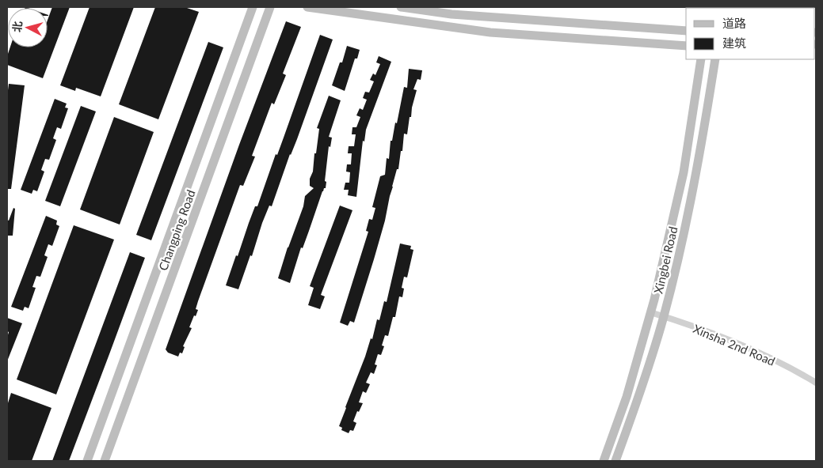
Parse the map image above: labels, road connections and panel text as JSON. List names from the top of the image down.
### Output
{
  "streets": {
    "street": ["Changping Road", "Xingbei Road", "Xinsha 2nd Road"]
  },
  "crossings": [
    ["Xingbei Road", "Xinsha 2nd Road"]
  ],
  "legend": ["道路", "建筑"],
  "north": "left"
}
